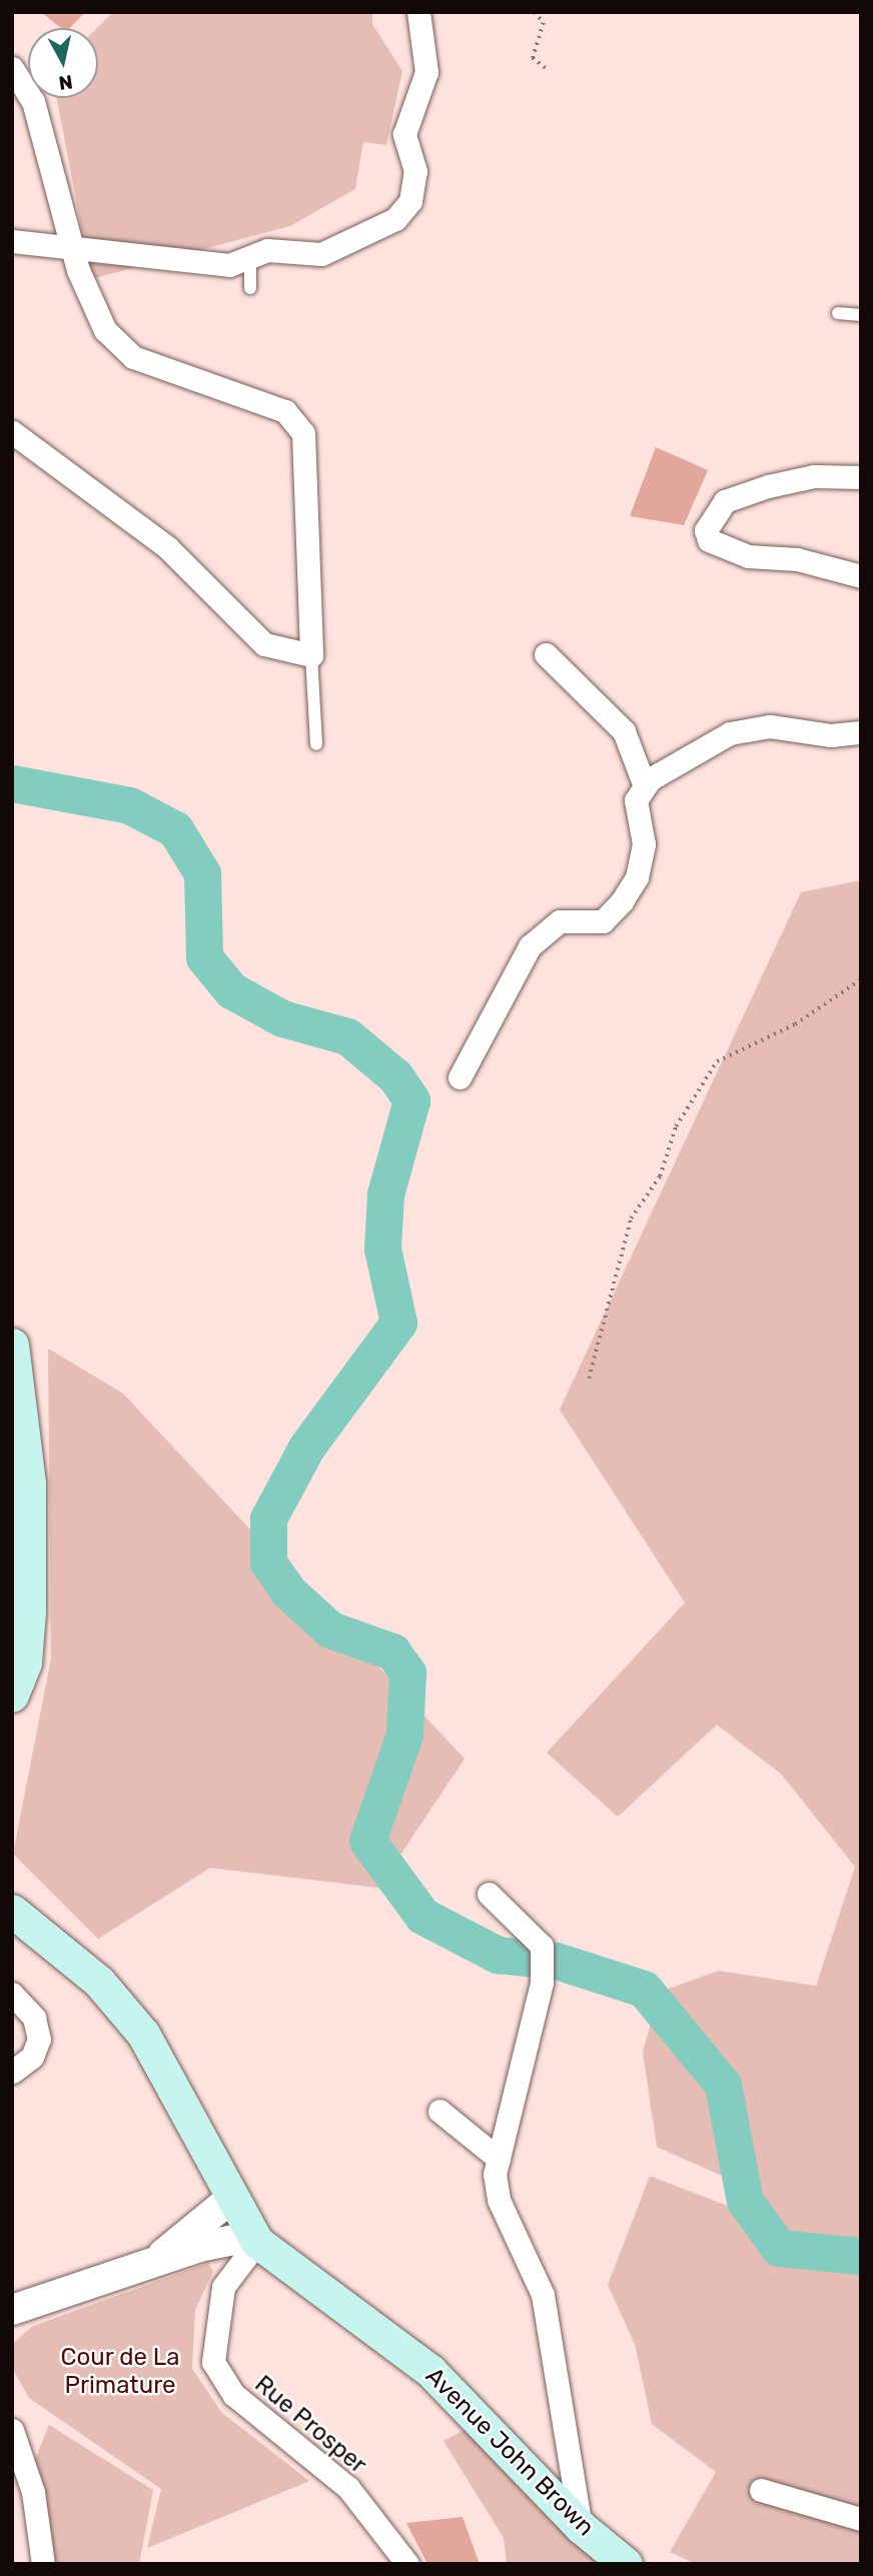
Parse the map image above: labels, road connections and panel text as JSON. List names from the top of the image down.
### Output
{
  "streets": {
    "main road": ["Avenue John Brown"],
    "street": ["Rue Prosper"]
  },
  "crossings": [
    ["Rue Prosper", "Avenue John Brown"]
  ],
  "parks": ["Cour de La Primature"],
  "north": "bottom"
}
